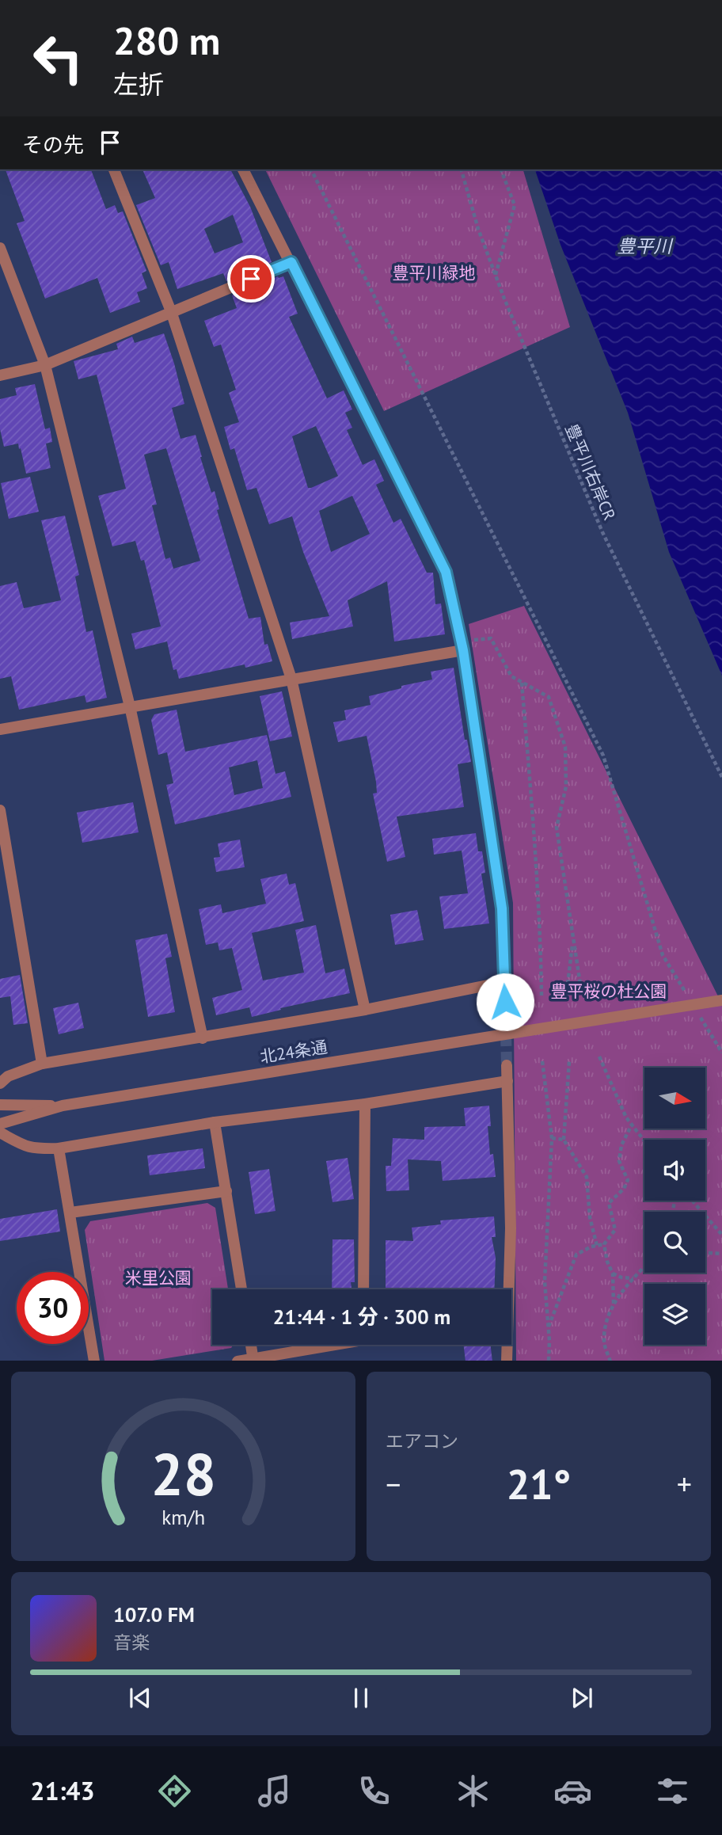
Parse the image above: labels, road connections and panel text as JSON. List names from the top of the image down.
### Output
{
  "streets": {
    "street": ["北24条通"],
    "path": ["豊平川右岸CR"]
  },
  "water": ["豊平川"],
  "parks": ["豊平川緑地", "豊平桜の杜公園", "米里公園"],
  "north": "right",
  "page": {
    "turn": ["280 m", "左折"],
    "then": "その先",
    "limit": "30",
    "trip": "21:44 · 1 分 · 300 m",
    "tile": "エアコン",
    "heat": ["−", "21°", "+"],
    "song": ["107.0 FM", "音楽"],
    "tabs": "21:43",
    "gauge": ["28", "km/h"]
  }
}
